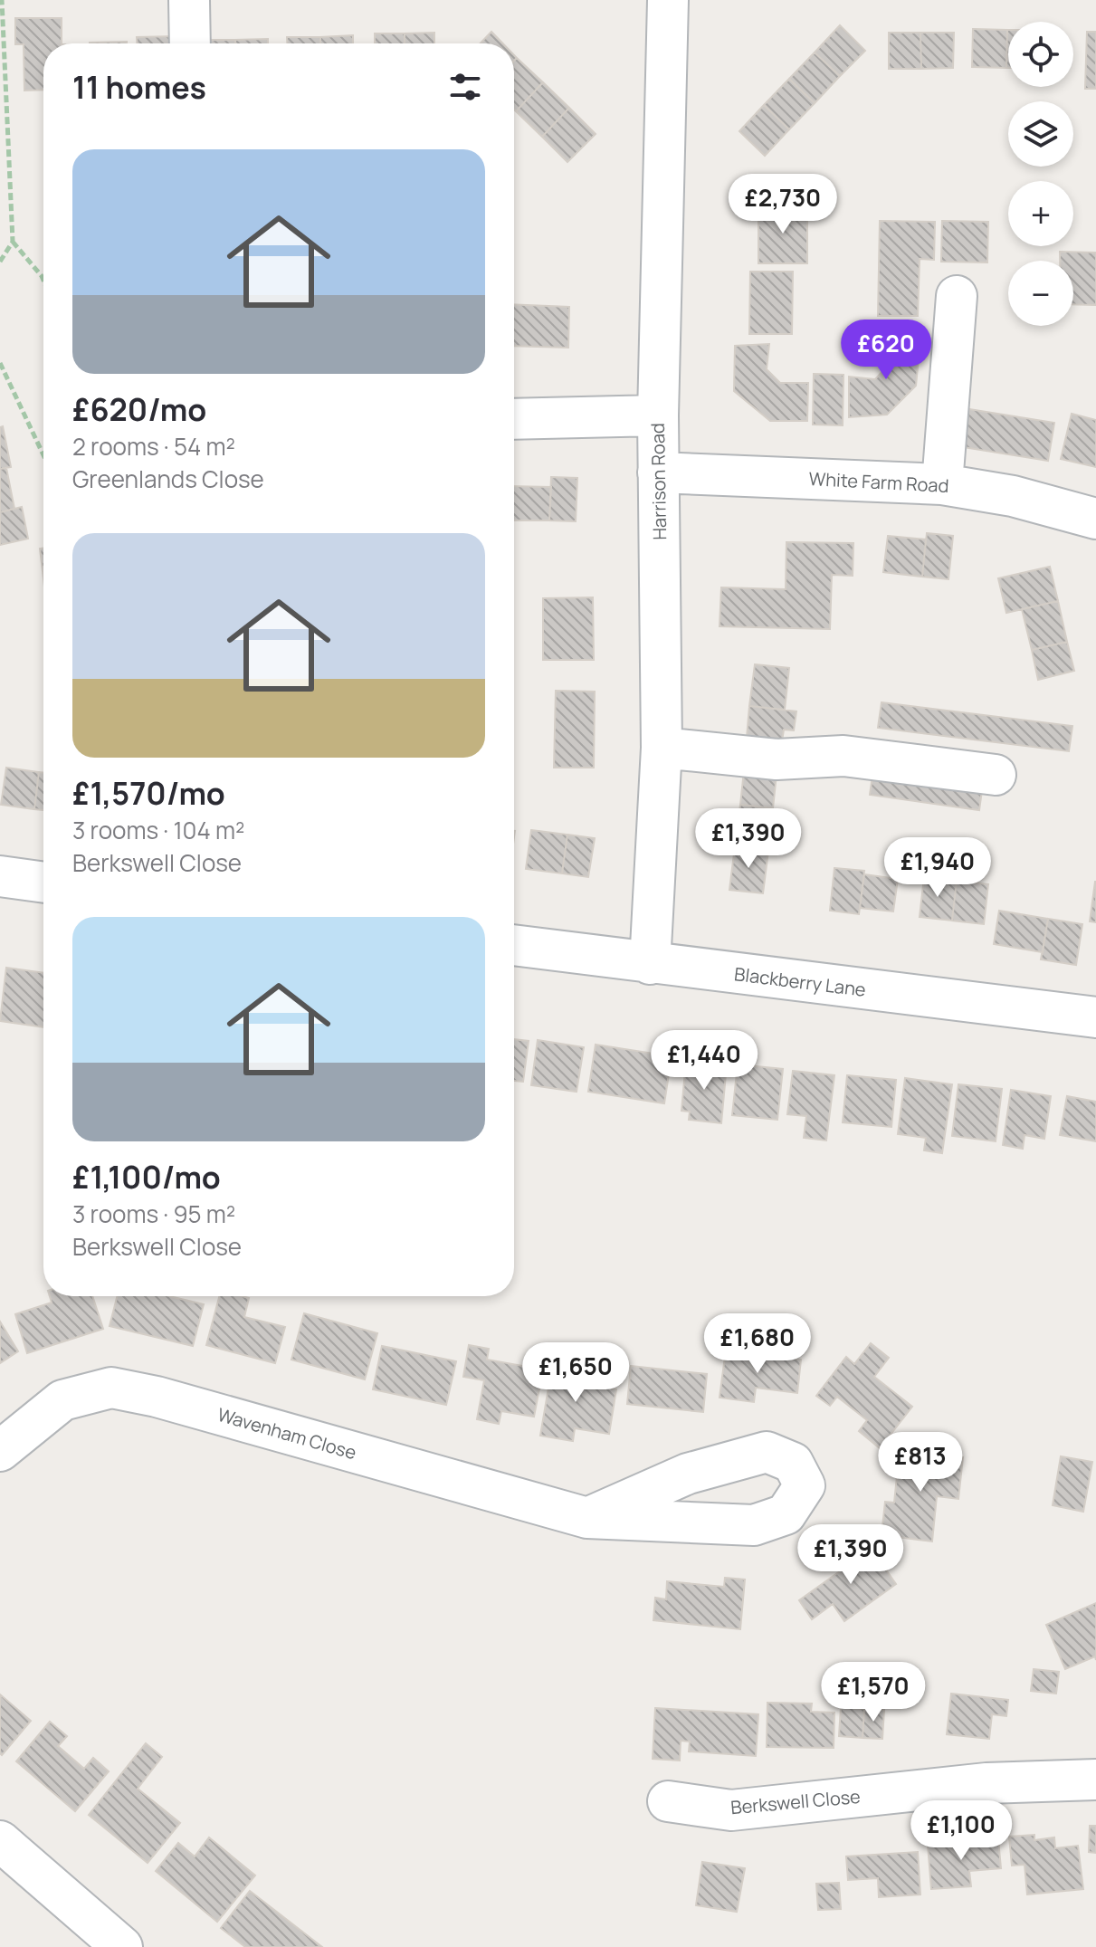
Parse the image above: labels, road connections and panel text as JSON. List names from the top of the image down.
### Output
{
  "streets": {
    "street": [
      "Harrison Road",
      "White Farm Road",
      "Blackberry Lane",
      "Wavenham Close",
      "Berkswell Close"
    ]
  },
  "crossings": [
    ["Harrison Road", "White Farm Road"],
    ["Harrison Road", "Blackberry Lane"]
  ],
  "page": {
    "map_buttons": ["+", "−"],
    "heading": "11 homes",
    "list": [
      {
        "name": "£620/mo",
        "note": "2 rooms · 54 m² · Greenlands Close"
      },
      {
        "name": "£1,570/mo",
        "note": "3 rooms · 104 m² · Berkswell Close"
      },
      {
        "name": "£1,100/mo",
        "note": "3 rooms · 95 m² · Berkswell Close"
      }
    ],
    "price": [
      "£2,730",
      "£620",
      "£1,390",
      "£1,940",
      "£1,440",
      "£1,680",
      "£1,650",
      "£813",
      "£1,390",
      "£1,570",
      "£1,100"
    ]
  }
}
